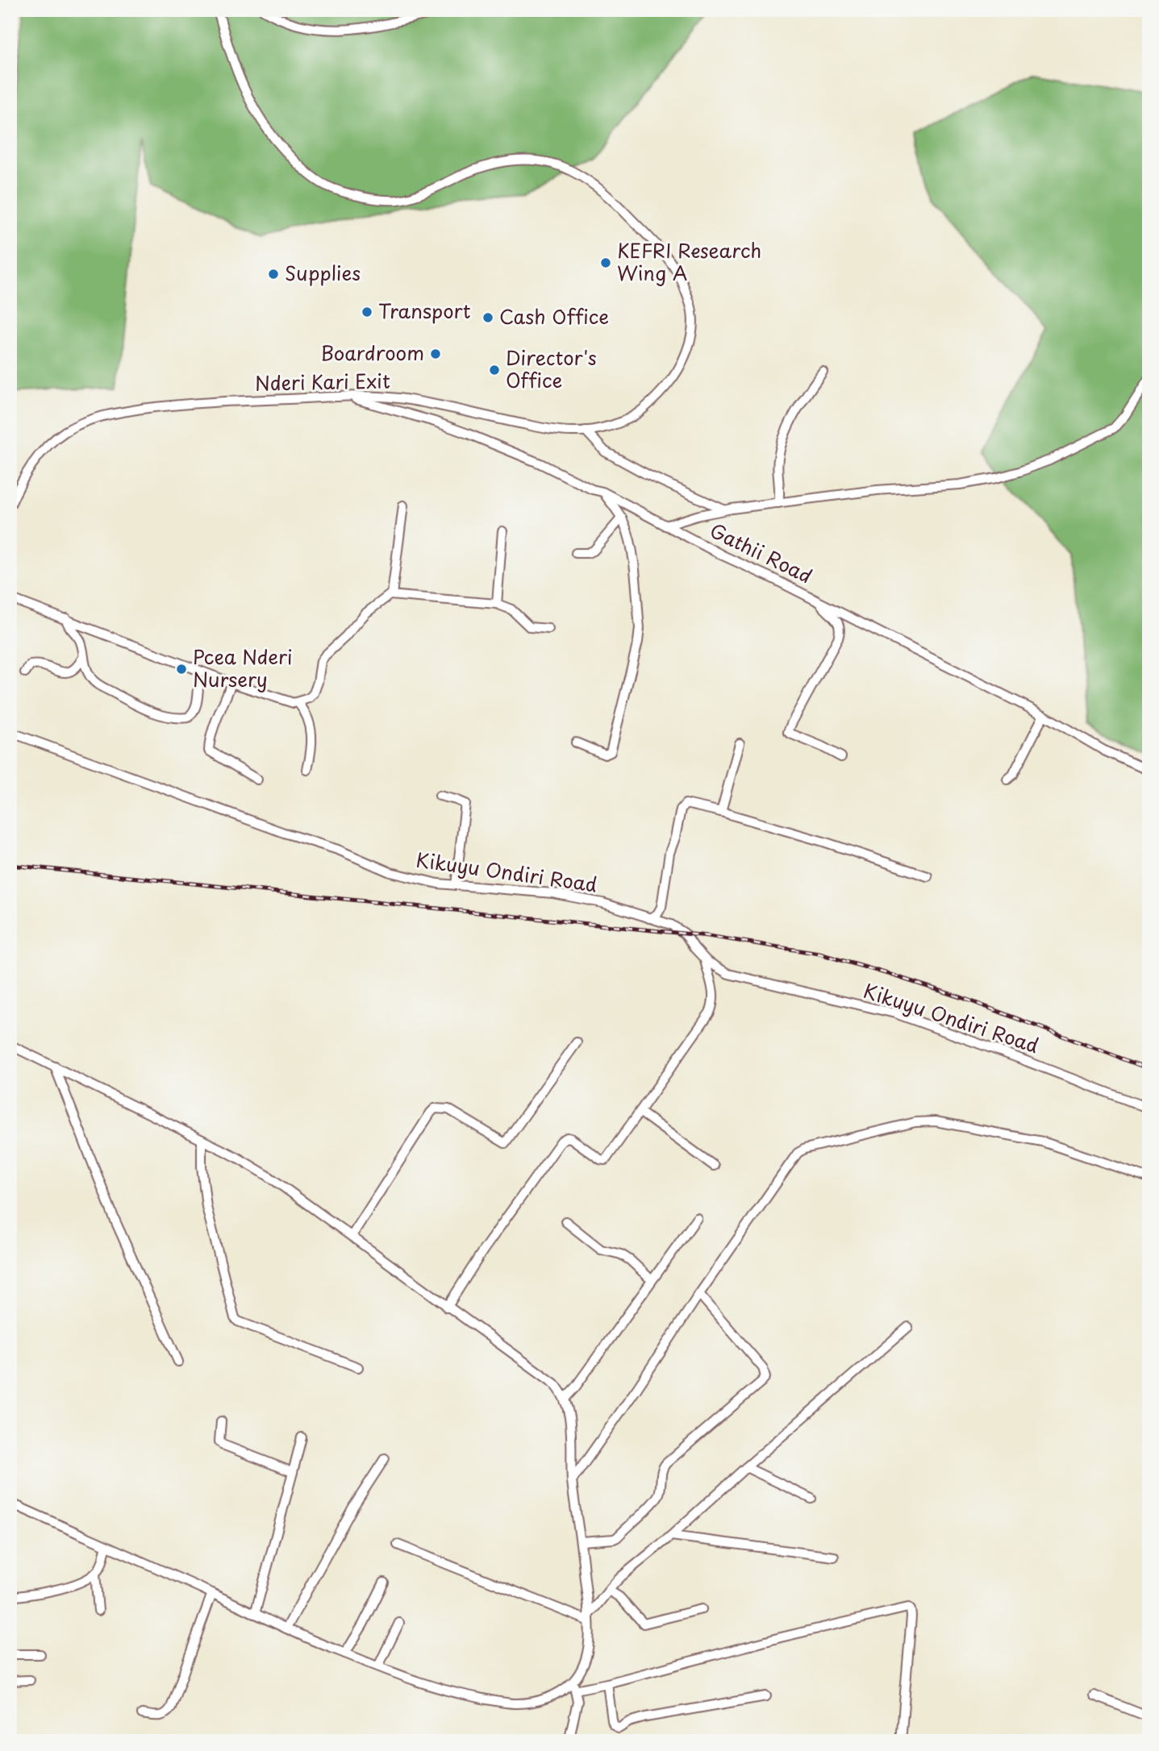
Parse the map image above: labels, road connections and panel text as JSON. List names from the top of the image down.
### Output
{
  "streets": {
    "street": ["Nderi Kari Exit", "Gathii Road", "Kikuyu Ondiri Road"]
  },
  "crossings": [
    ["Nderi Kari Exit", "Gathii Road"]
  ],
  "places": [
    "KEFRI Research Wing A",
    "Supplies",
    "Transport",
    "Cash Office",
    "Boardroom",
    "Director's Office",
    "Pcea Nderi Nursery"
  ]
}
